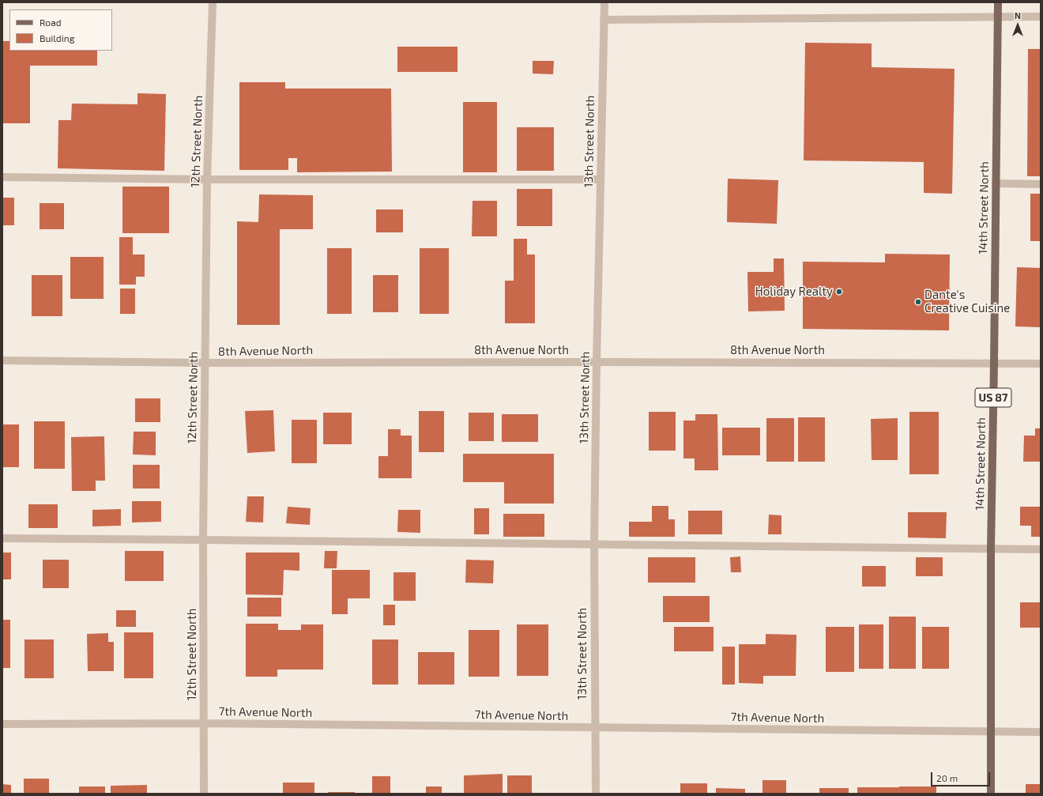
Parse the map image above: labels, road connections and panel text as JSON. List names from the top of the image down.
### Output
{
  "streets": {
    "main road": ["14th Street North", "US 87"],
    "street": [
      "12th Street North",
      "13th Street North",
      "8th Avenue North",
      "7th Avenue North"
    ]
  },
  "crossings": [
    ["12th Street North", "8th Avenue North"],
    ["12th Street North", "7th Avenue North"],
    ["13th Street North", "8th Avenue North"],
    ["13th Street North", "7th Avenue North"],
    ["14th Street North", "8th Avenue North"],
    ["14th Street North", "7th Avenue North"]
  ],
  "places": ["Holiday Realty", "Dante's Creative Cuisine"],
  "legend": ["Road", "Building"],
  "scale_bar": "20 m",
  "north": "top"
}
